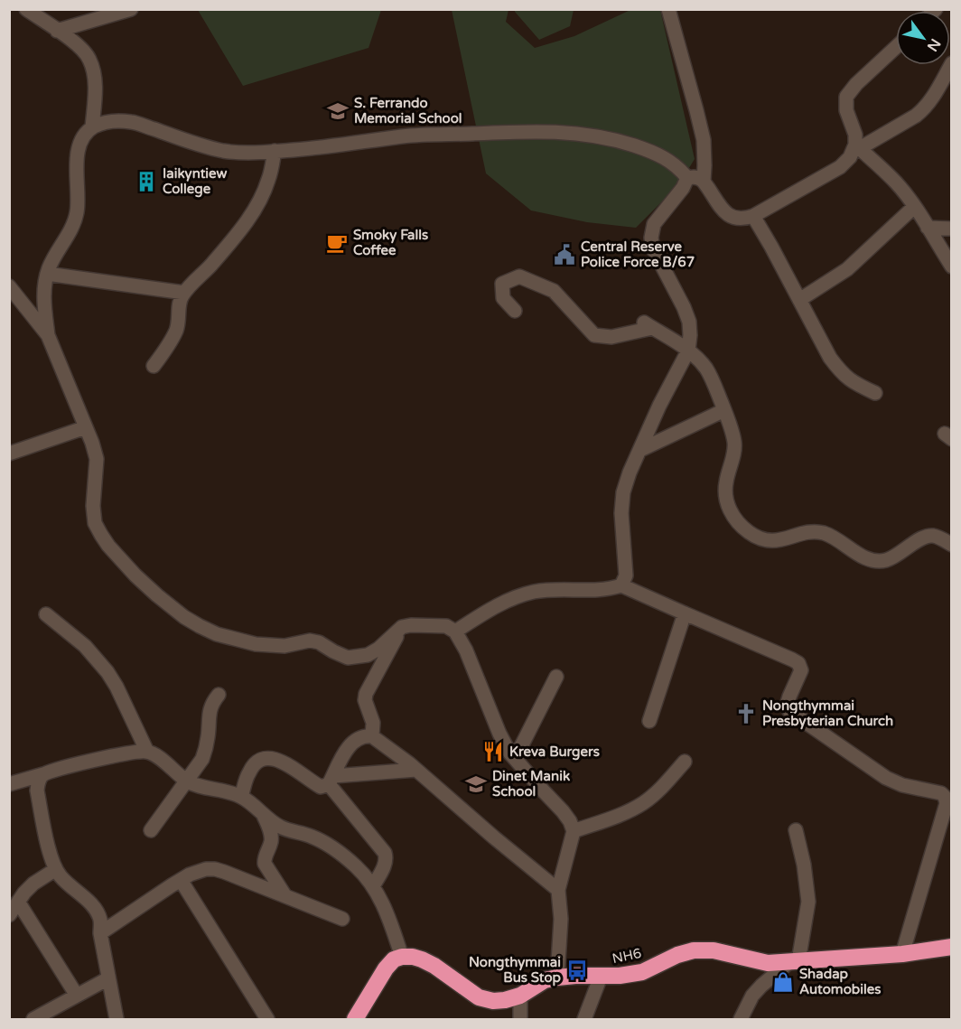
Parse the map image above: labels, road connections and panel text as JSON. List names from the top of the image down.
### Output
{
  "streets": {
    "highway": ["NH6"]
  },
  "places": {
    "school or university": ["S. Ferrando Memorial School", "Dinet Manik School"],
    "building": ["Iaikyntiew College"],
    "cafe": ["Smoky Falls Coffee"],
    "public building": ["Central Reserve Police Force B/67"],
    "church": ["Nongthymmai Presbyterian Church"],
    "restaurant": ["Kreva Burgers"],
    "bus stop": ["Nongthymmai Bus Stop"],
    "shop": ["Shadap Automobiles"]
  },
  "north": "bottom right"
}
